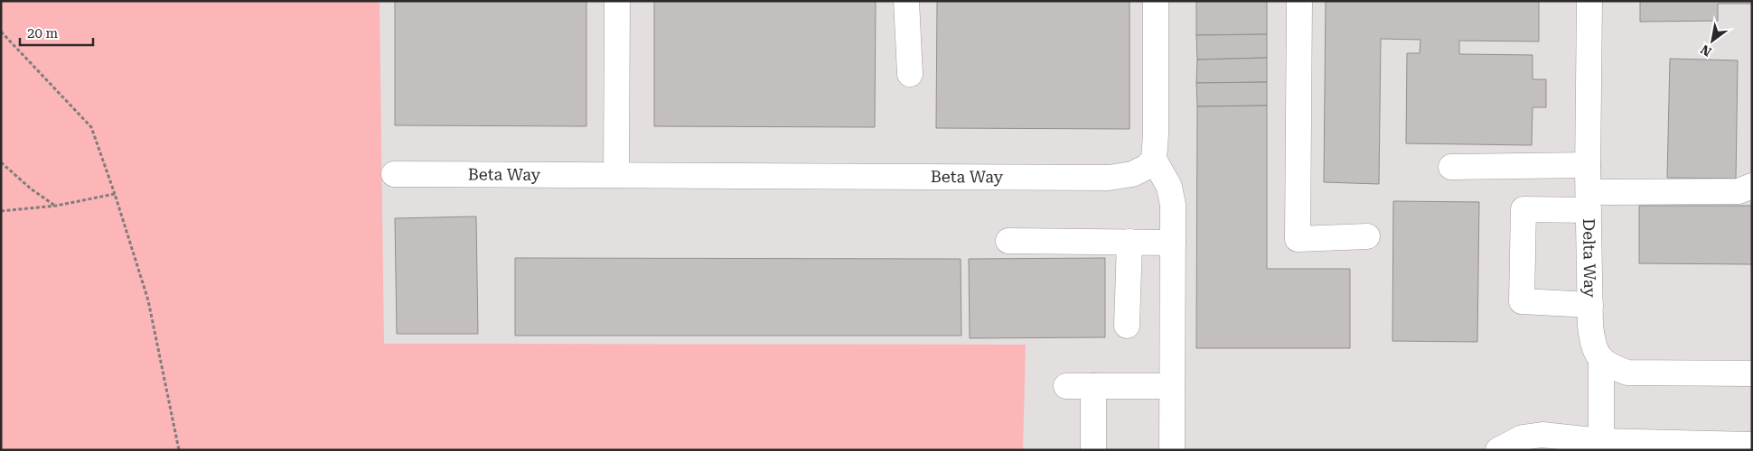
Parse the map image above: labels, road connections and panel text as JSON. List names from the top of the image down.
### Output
{
  "streets": {
    "street": ["Beta Way", "Delta Way"]
  },
  "scale_bar": "20 m",
  "north": "bottom left"
}
